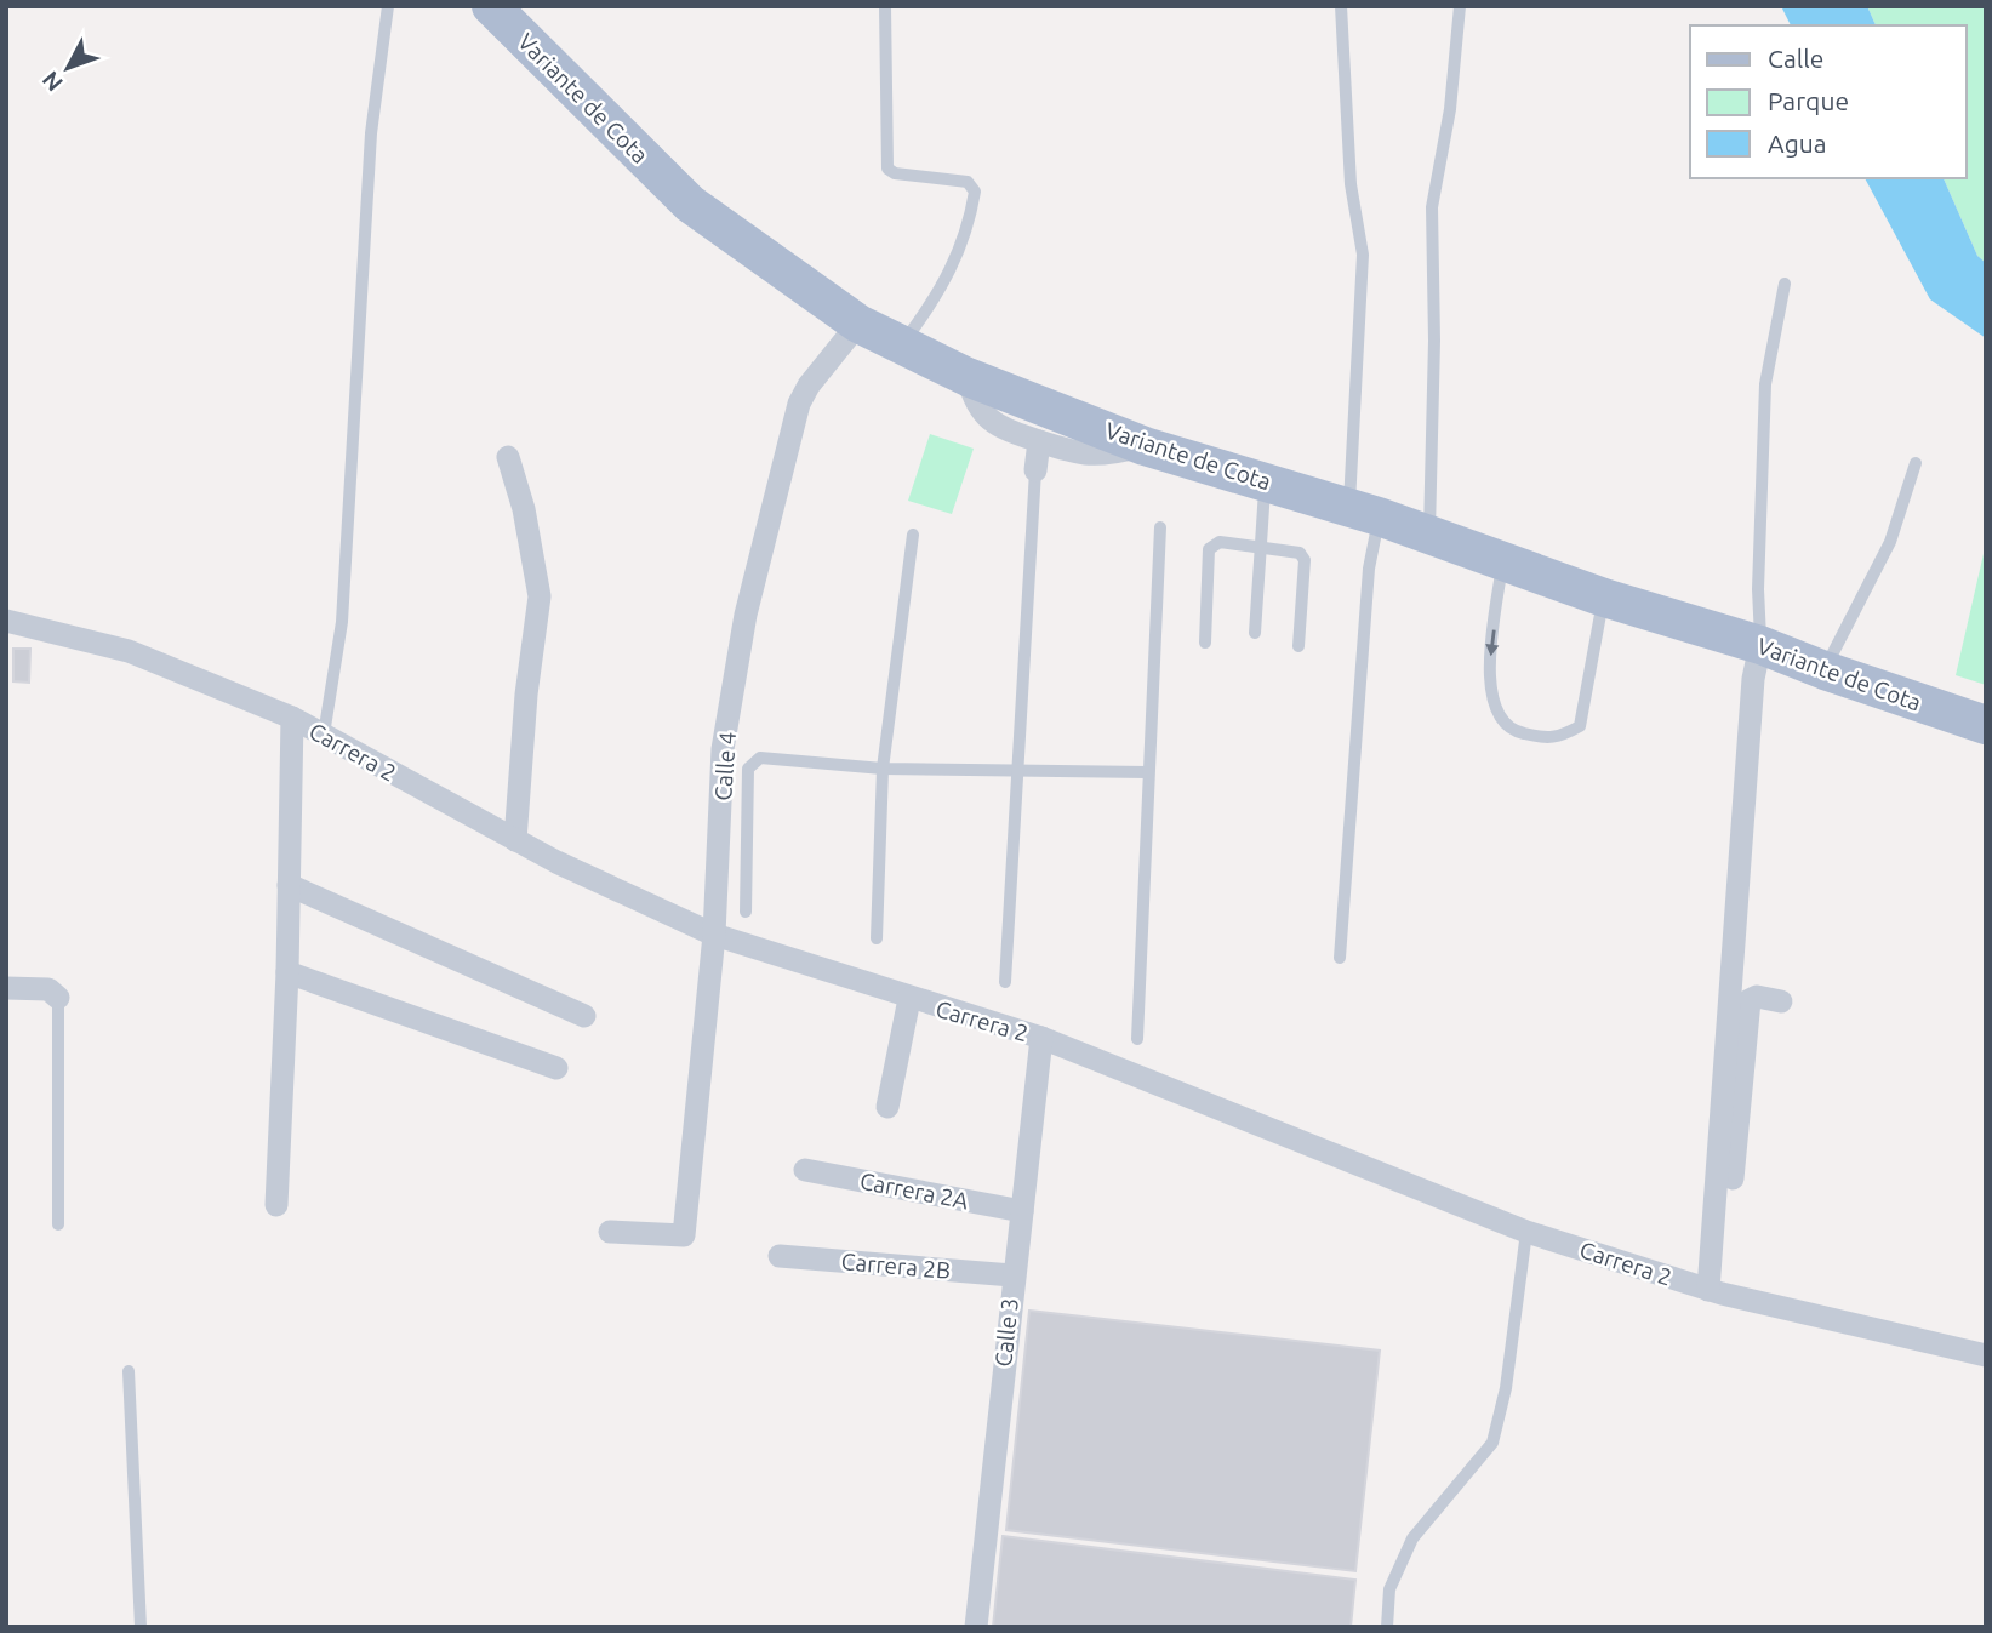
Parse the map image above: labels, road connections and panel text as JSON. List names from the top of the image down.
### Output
{
  "streets": {
    "main road": ["Variante de Cota"],
    "street": [
      "Carrera 2",
      "Calle 4",
      "Carrera 2A",
      "Carrera 2B",
      "Calle 3"
    ]
  },
  "crossings": [
    ["Variante de Cota", "Calle 4"],
    ["Carrera 2", "Calle 4"],
    ["Carrera 2", "Calle 3"],
    ["Carrera 2A", "Calle 3"],
    ["Carrera 2B", "Calle 3"]
  ],
  "legend": ["Calle", "Parque", "Agua"],
  "north": "bottom left"
}
